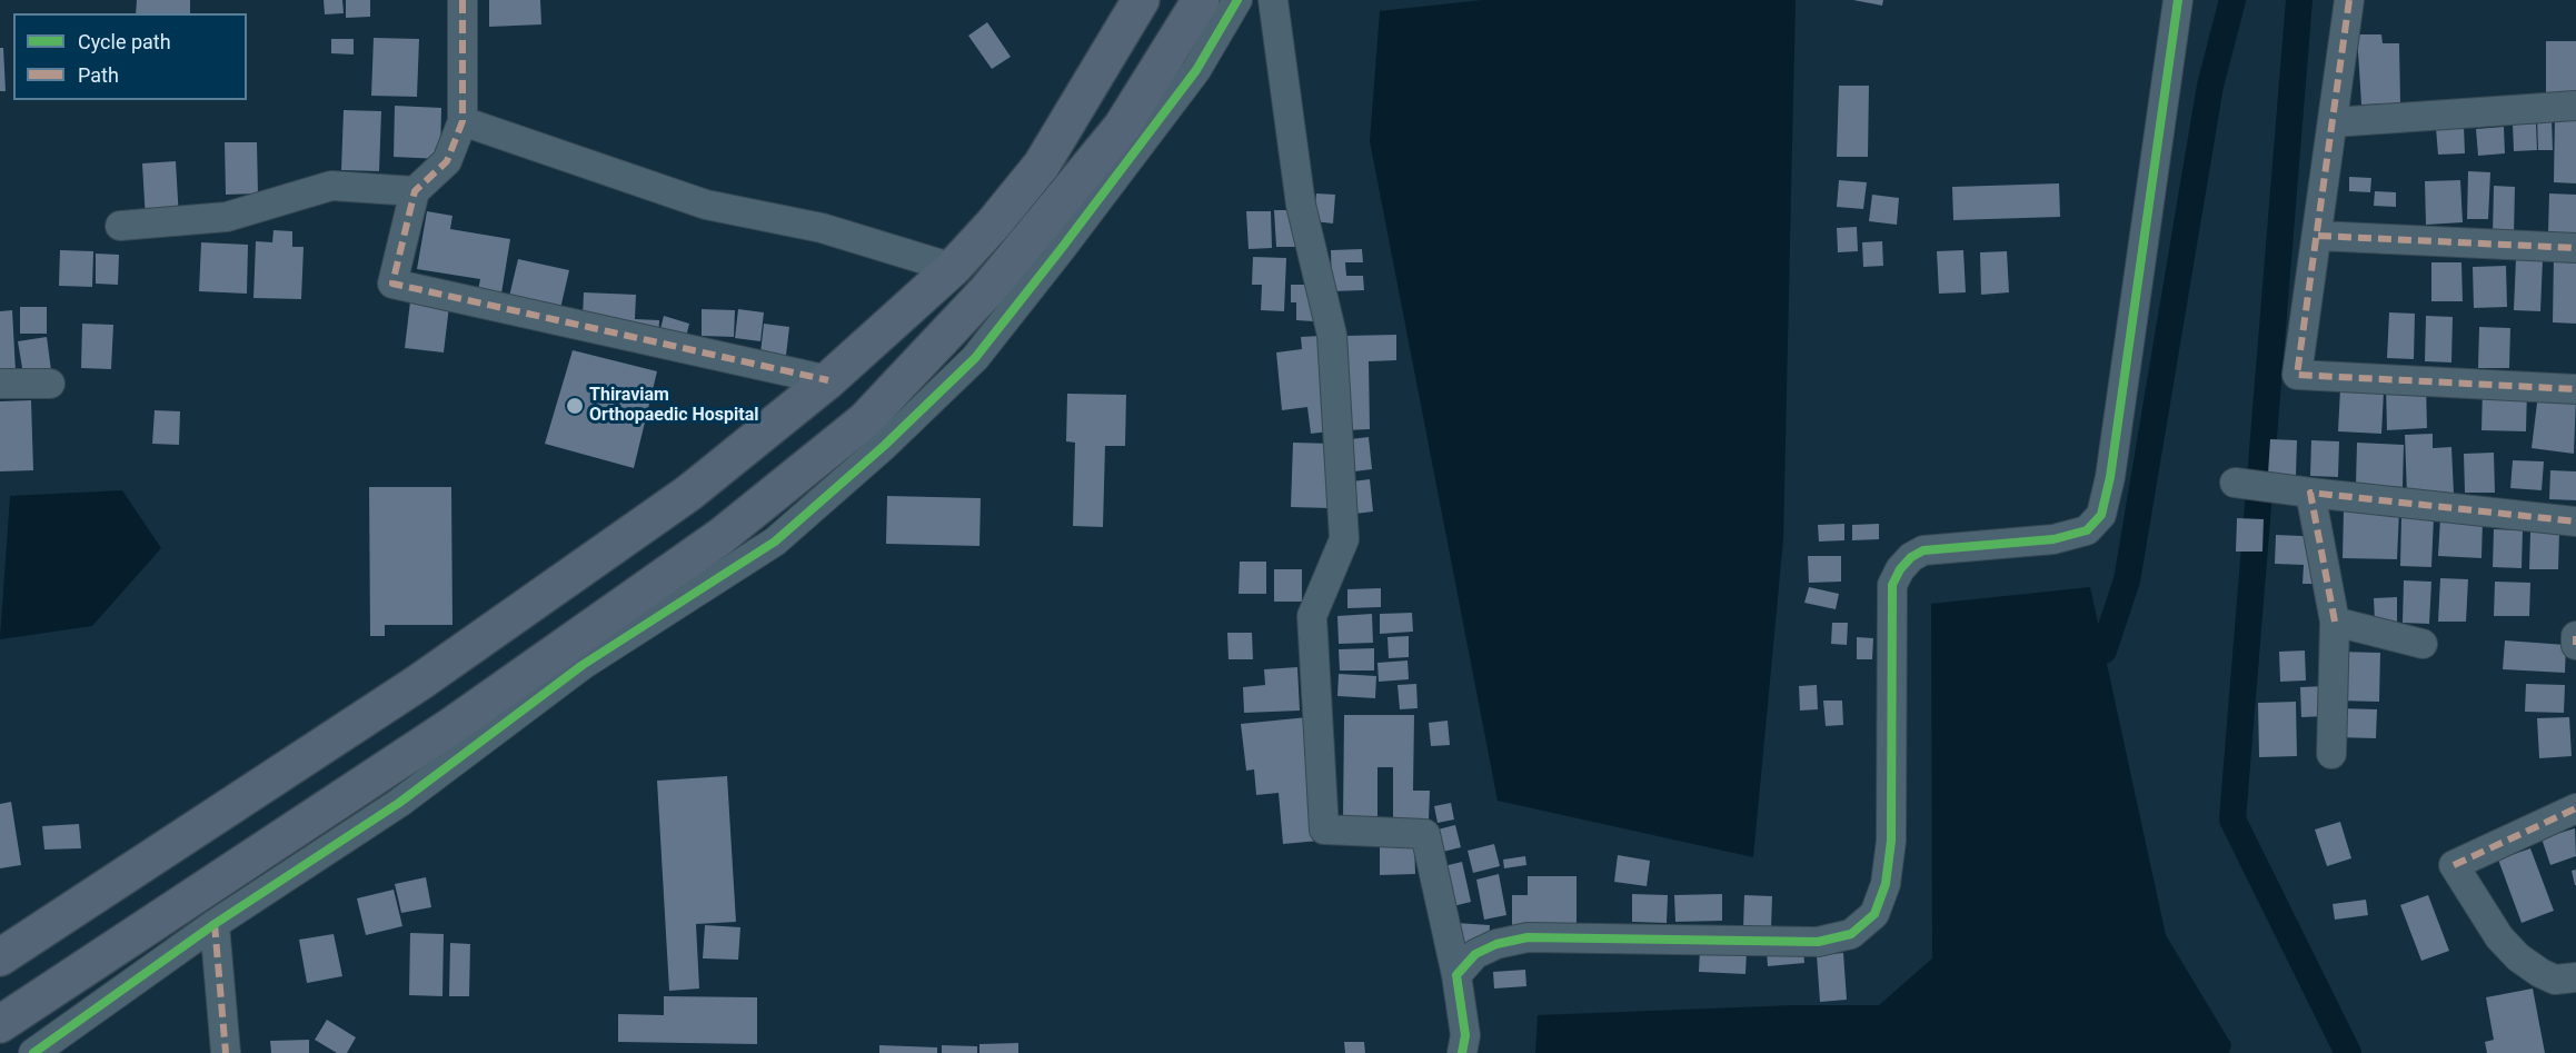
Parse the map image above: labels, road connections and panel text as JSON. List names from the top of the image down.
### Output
{
  "places": ["Thiraviam Orthopaedic Hospital"],
  "legend": ["Cycle path", "Path"]
}
